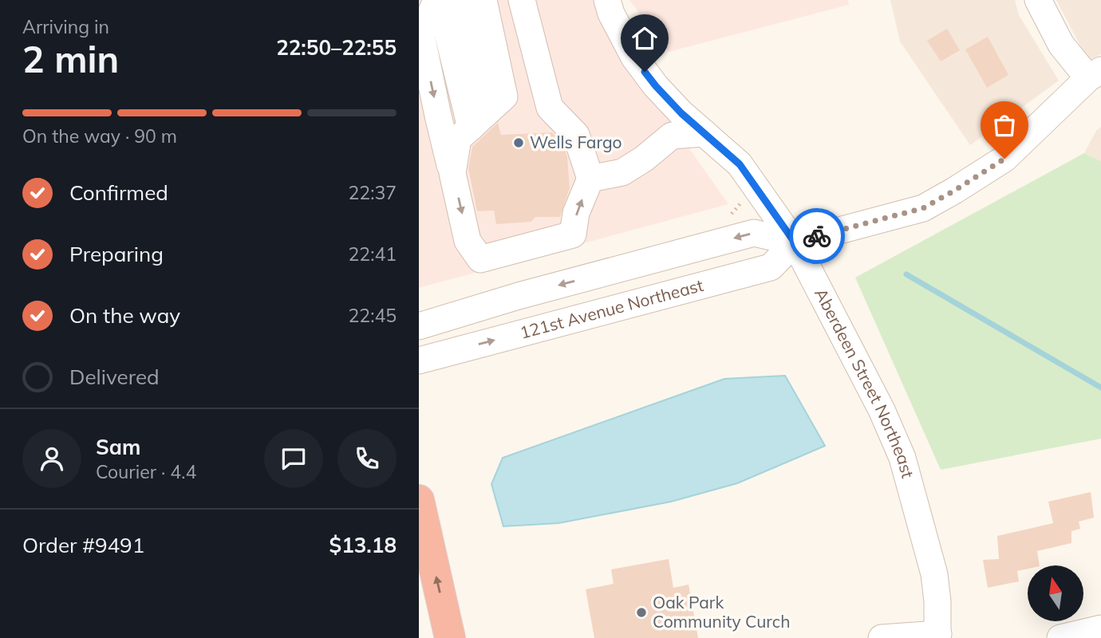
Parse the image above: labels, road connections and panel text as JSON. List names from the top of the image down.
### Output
{
  "streets": {
    "street": ["121st Avenue Northeast", "Aberdeen Street Northeast"]
  },
  "crossings": [
    ["121st Avenue Northeast", "Aberdeen Street Northeast"]
  ],
  "places": ["Wells Fargo", "Oak Park Community Curch"],
  "north": "top",
  "page": {
    "heading": ["2 min", "Arriving in", "22:50–22:55"],
    "panel": [
      "Sam",
      "Courier · 4.4",
      "Order #9491",
      "$13.18"
    ],
    "bar": "On the way · 90 m",
    "list": [
      ["Confirmed", "22:37"],
      ["Preparing", "22:41"],
      ["On the way", "22:45"],
      "Delivered"
    ]
  }
}
